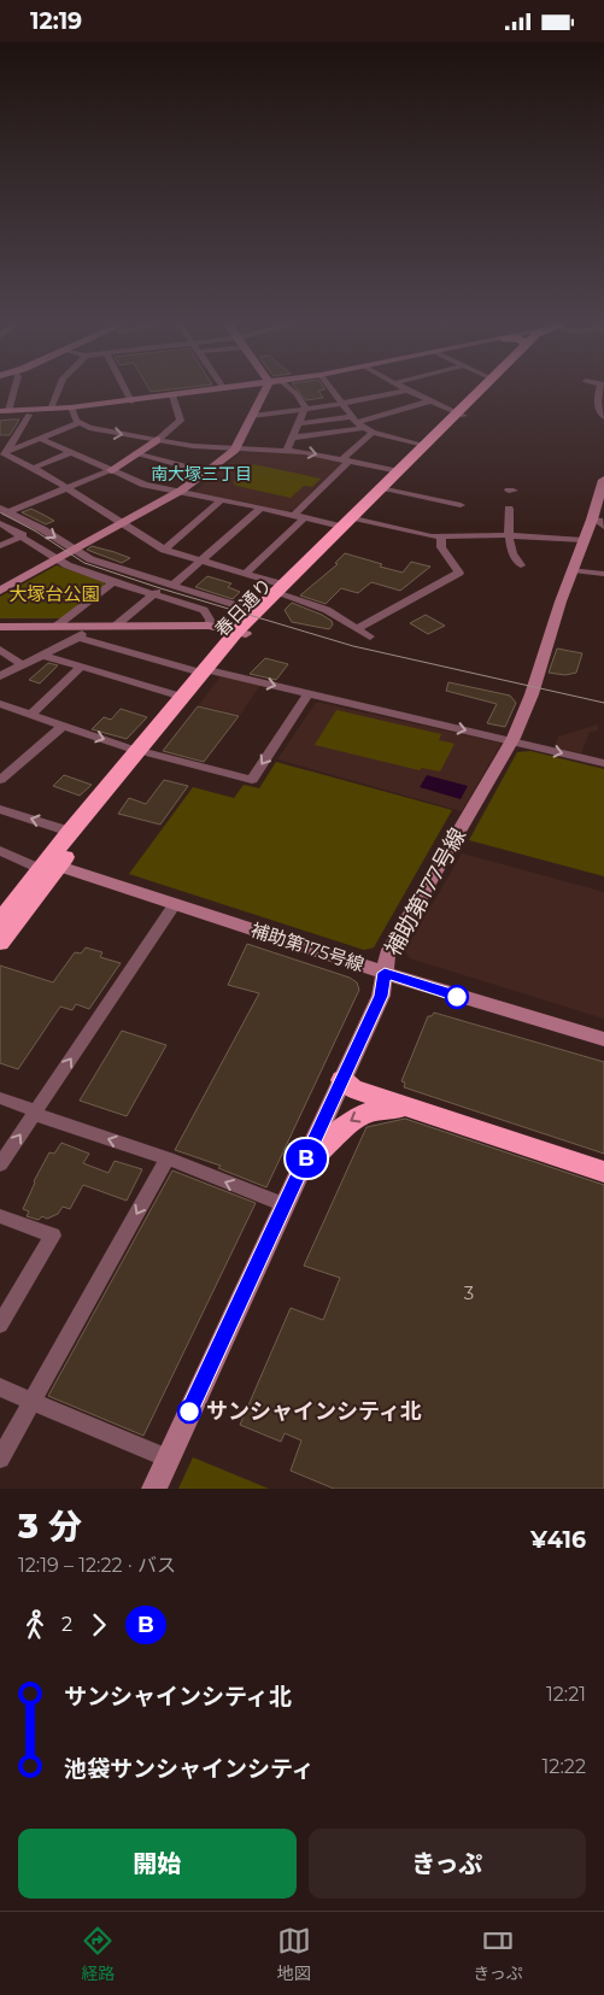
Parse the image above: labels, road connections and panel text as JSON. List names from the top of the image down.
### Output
{
  "streets": {
    "highway": ["春日通り"],
    "street": ["補助第177号線", "補助第175号線"]
  },
  "crossings": [
    ["春日通り", "補助第175号線"],
    ["補助第177号線", "補助第175号線"]
  ],
  "districts": ["南大塚三丁目"],
  "parks": ["大塚台公園"],
  "places": ["サンシャインシティ北"],
  "lines": ["bus line B"],
  "house_numbers": ["3"],
  "page": {
    "status": "12:19",
    "on_map": "B",
    "heading": ["3 分", "12:19 – 12:22 · バス", "¥416"],
    "legs": ["2", "B"],
    "list": [
      {
        "name": "サンシャインシティ北",
        "value": "12:21"
      },
      {
        "name": "池袋サンシャインシティ",
        "value": "12:22"
      }
    ],
    "buttons": ["開始", "きっぷ"],
    "tabs": ["経路", "地図", "きっぷ"]
  }
}
